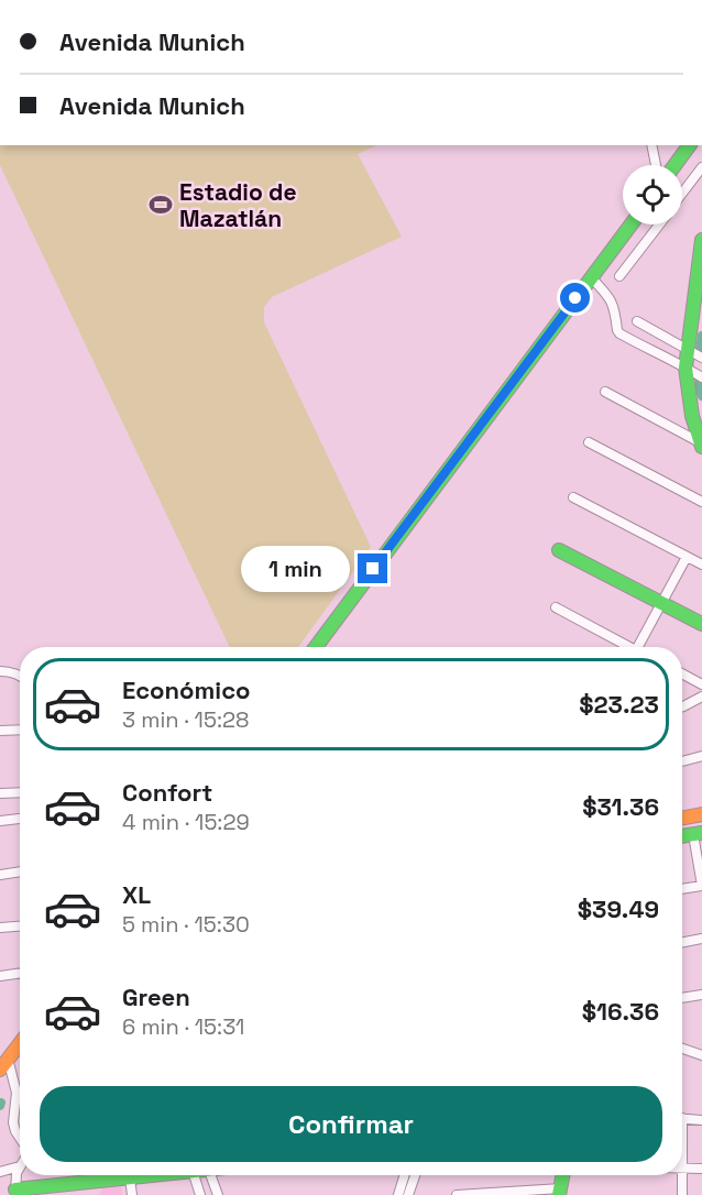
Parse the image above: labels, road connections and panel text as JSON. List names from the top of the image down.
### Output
{
  "places": {
    "sports": ["Estadio de Mazatlán"]
  },
  "page": {
    "banner": ["Avenida Munich", "Avenida Munich"],
    "bubble": "1 min",
    "list": [
      {
        "name": "Económico",
        "note": "3 min · 15:28",
        "value": "$23.23"
      },
      {
        "name": "Confort",
        "note": "4 min · 15:29",
        "value": "$31.36"
      },
      {
        "name": "XL",
        "note": "5 min · 15:30",
        "value": "$39.49"
      },
      {
        "name": "Green",
        "note": "6 min · 15:31",
        "value": "$16.36"
      }
    ],
    "buttons": "Confirmar"
  }
}
